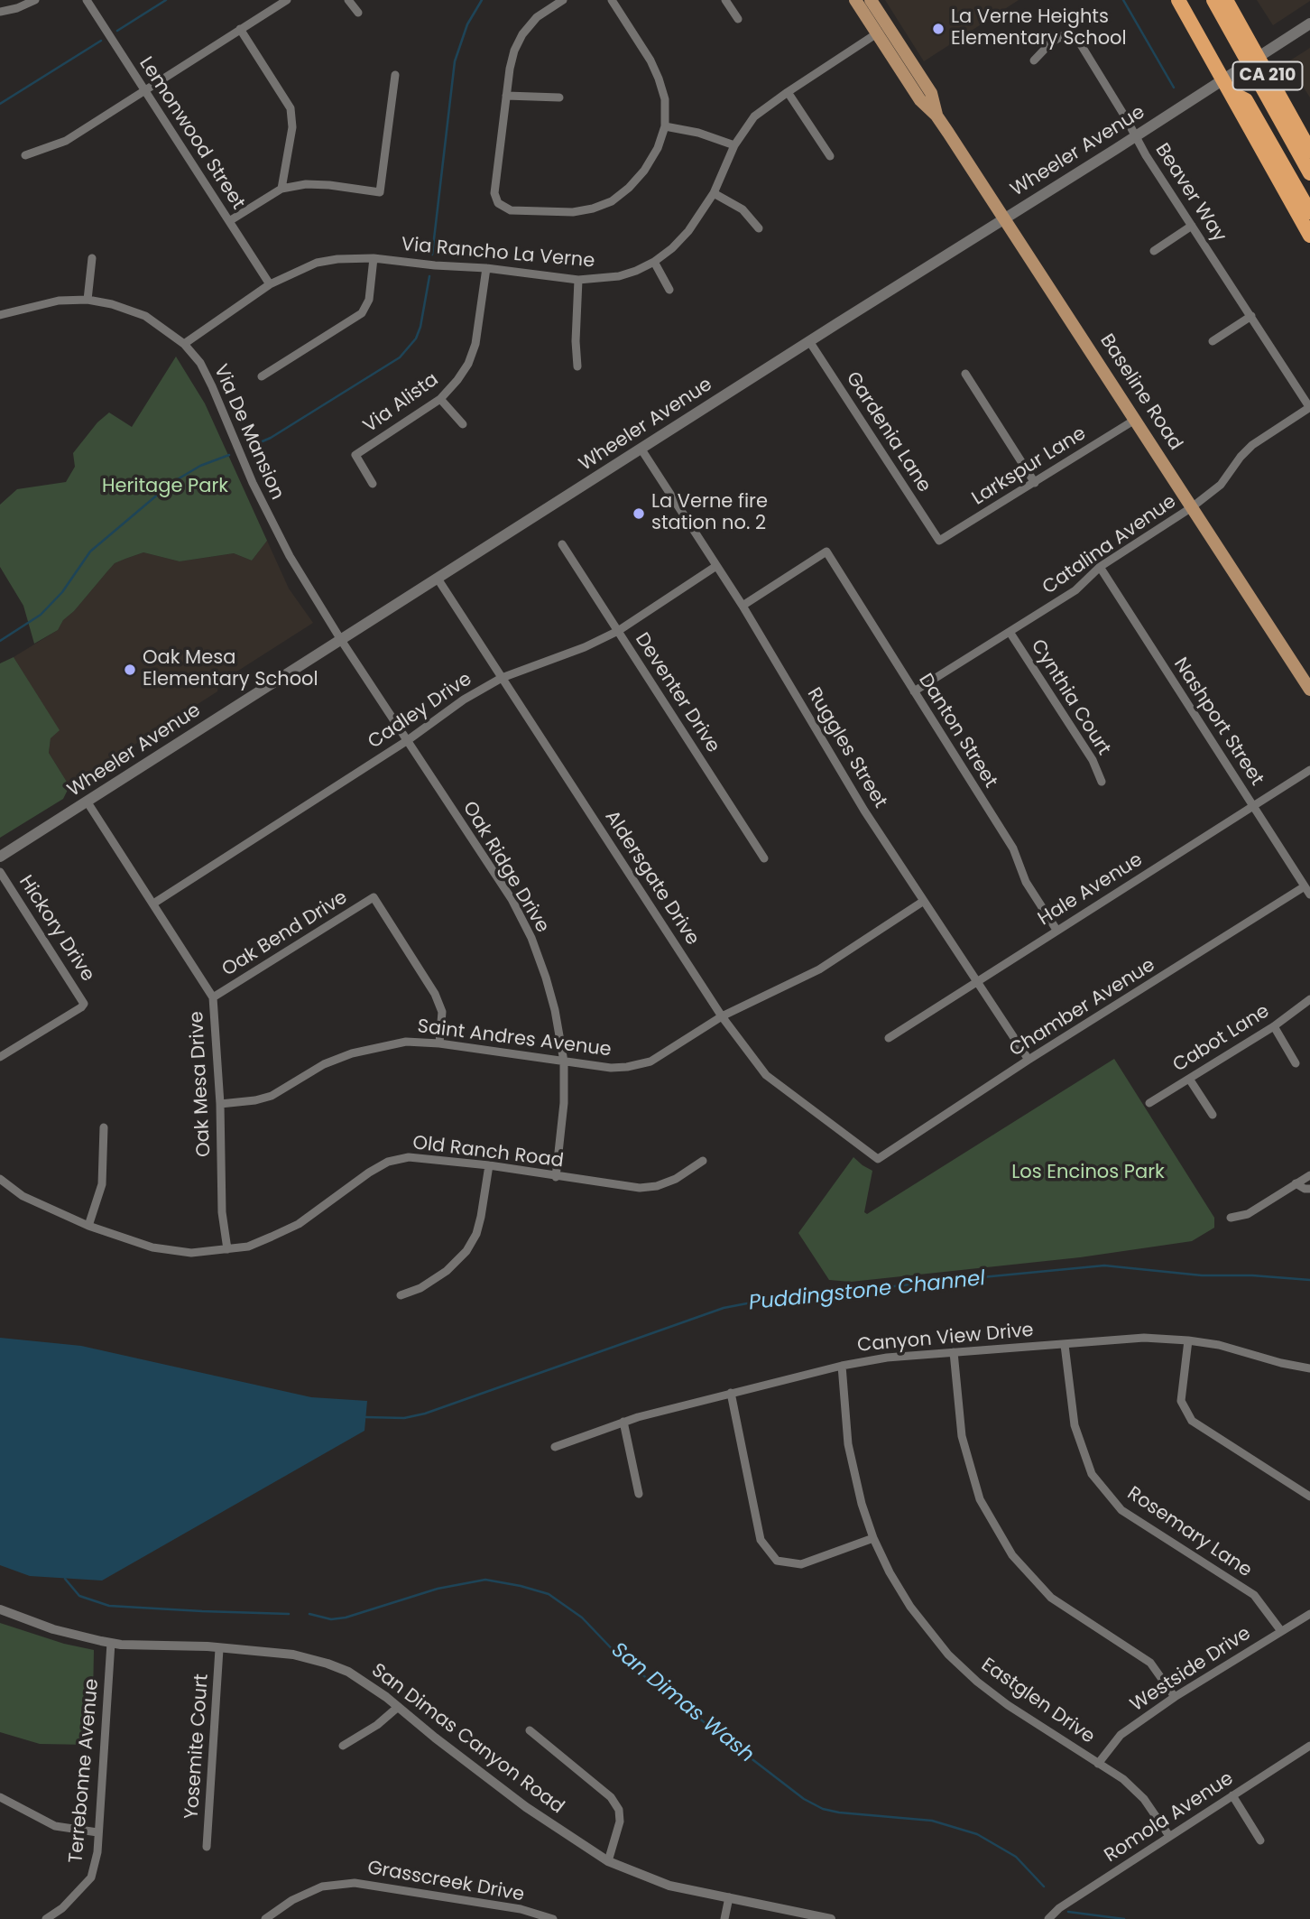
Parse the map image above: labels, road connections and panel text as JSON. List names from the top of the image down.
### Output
{
  "streets": {
    "highway": ["CA 210"],
    "main road": ["Wheeler Avenue", "Baseline Road"],
    "street": [
      "Lemonwood Street",
      "Beaver Way",
      "Via Rancho La Verne",
      "Via Alista",
      "Via De Mansion",
      "Gardenia Lane",
      "Larkspur Lane",
      "Catalina Avenue",
      "Deventer Drive",
      "Cynthia Court",
      "Cadley Drive",
      "Nashport Street",
      "Danton Street",
      "Ruggles Street",
      "Oak Ridge Drive",
      "Aldersgate Drive",
      "Hale Avenue",
      "Hickory Drive",
      "Oak Bend Drive",
      "Chamber Avenue",
      "Saint Andres Avenue",
      "Cabot Lane",
      "Oak Mesa Drive",
      "Old Ranch Road",
      "Canyon View Drive",
      "Rosemary Lane",
      "Westside Drive",
      "Eastglen Drive",
      "San Dimas Canyon Road",
      "Yosemite Court",
      "Terrebonne Avenue",
      "Romola Avenue",
      "Grasscreek Drive"
    ]
  },
  "crossings": [
    ["Lemonwood Street", "Via Rancho La Verne"],
    ["Wheeler Avenue", "Beaver Way"],
    ["Wheeler Avenue", "Baseline Road"],
    ["Wheeler Avenue", "Via De Mansion"],
    ["Wheeler Avenue", "Gardenia Lane"],
    ["Wheeler Avenue", "Ruggles Street"],
    ["Wheeler Avenue", "Oak Ridge Drive"],
    ["Wheeler Avenue", "Aldersgate Drive"],
    ["Wheeler Avenue", "Oak Mesa Drive"],
    ["Beaver Way", "Catalina Avenue"],
    ["Via Rancho La Verne", "Baseline Road"],
    ["Via Rancho La Verne", "Via Alista"],
    ["Via Rancho La Verne", "Via De Mansion"],
    ["Baseline Road", "Larkspur Lane"],
    ["Baseline Road", "Catalina Avenue"],
    ["Via De Mansion", "Oak Ridge Drive"],
    ["Gardenia Lane", "Larkspur Lane"],
    ["Catalina Avenue", "Cynthia Court"],
    ["Catalina Avenue", "Nashport Street"],
    ["Catalina Avenue", "Danton Street"],
    ["Deventer Drive", "Cadley Drive"],
    ["Cadley Drive", "Ruggles Street"],
    ["Cadley Drive", "Oak Ridge Drive"],
    ["Cadley Drive", "Aldersgate Drive"],
    ["Cadley Drive", "Oak Mesa Drive"],
    ["Nashport Street", "Hale Avenue"],
    ["Nashport Street", "Chamber Avenue"],
    ["Danton Street", "Ruggles Street"],
    ["Danton Street", "Hale Avenue"],
    ["Ruggles Street", "Hale Avenue"],
    ["Ruggles Street", "Chamber Avenue"],
    ["Ruggles Street", "Saint Andres Avenue"],
    ["Oak Ridge Drive", "Saint Andres Avenue"],
    ["Oak Ridge Drive", "Old Ranch Road"],
    ["Aldersgate Drive", "Chamber Avenue"],
    ["Aldersgate Drive", "Saint Andres Avenue"],
    ["Oak Bend Drive", "Saint Andres Avenue"],
    ["Oak Bend Drive", "Oak Mesa Drive"],
    ["Saint Andres Avenue", "Oak Mesa Drive"],
    ["Oak Mesa Drive", "Old Ranch Road"],
    ["Canyon View Drive", "Rosemary Lane"],
    ["Canyon View Drive", "Eastglen Drive"],
    ["Rosemary Lane", "Westside Drive"],
    ["Westside Drive", "Eastglen Drive"],
    ["Eastglen Drive", "Romola Avenue"],
    ["San Dimas Canyon Road", "Yosemite Court"],
    ["San Dimas Canyon Road", "Terrebonne Avenue"]
  ],
  "water": ["Puddingstone Channel", "San Dimas Wash"],
  "parks": ["Heritage Park", "Los Encinos Park"],
  "places": ["La Verne Heights Elementary School", "La Verne fire station no. 2", "Oak Mesa Elementary School"]
}
